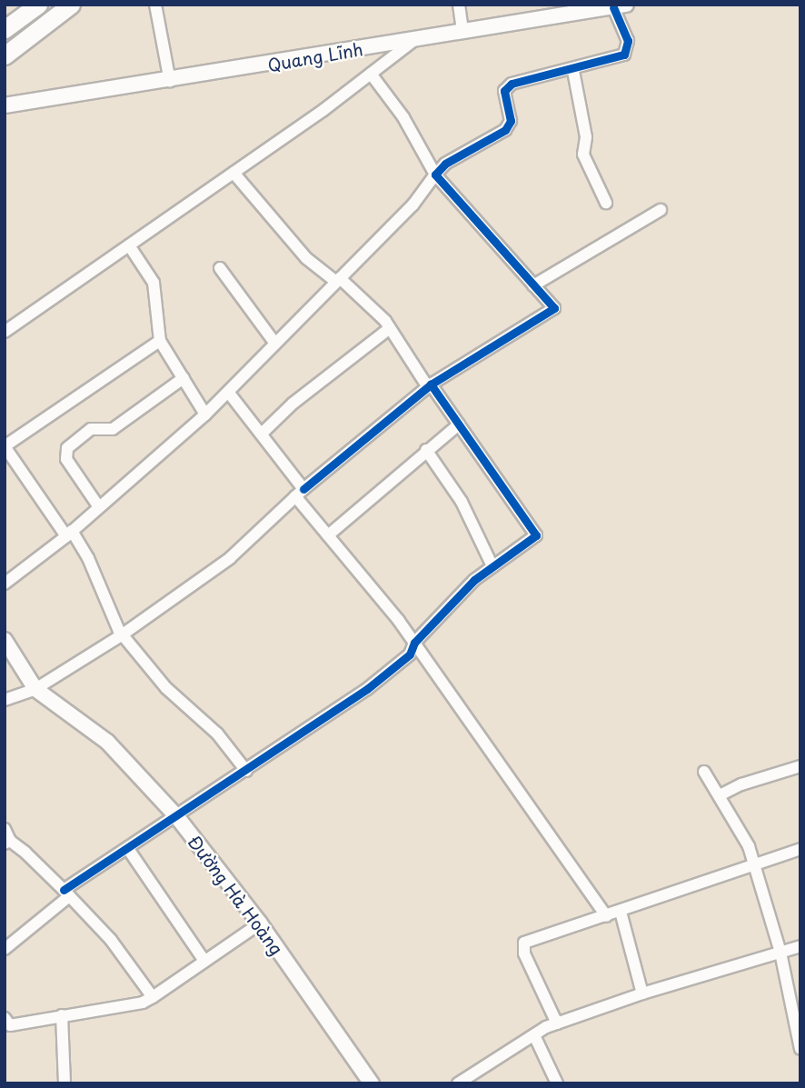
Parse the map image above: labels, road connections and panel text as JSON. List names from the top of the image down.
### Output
{
  "streets": {
    "street": ["Quang Lĩnh", "Đường Hà Hoàng"]
  }
}
